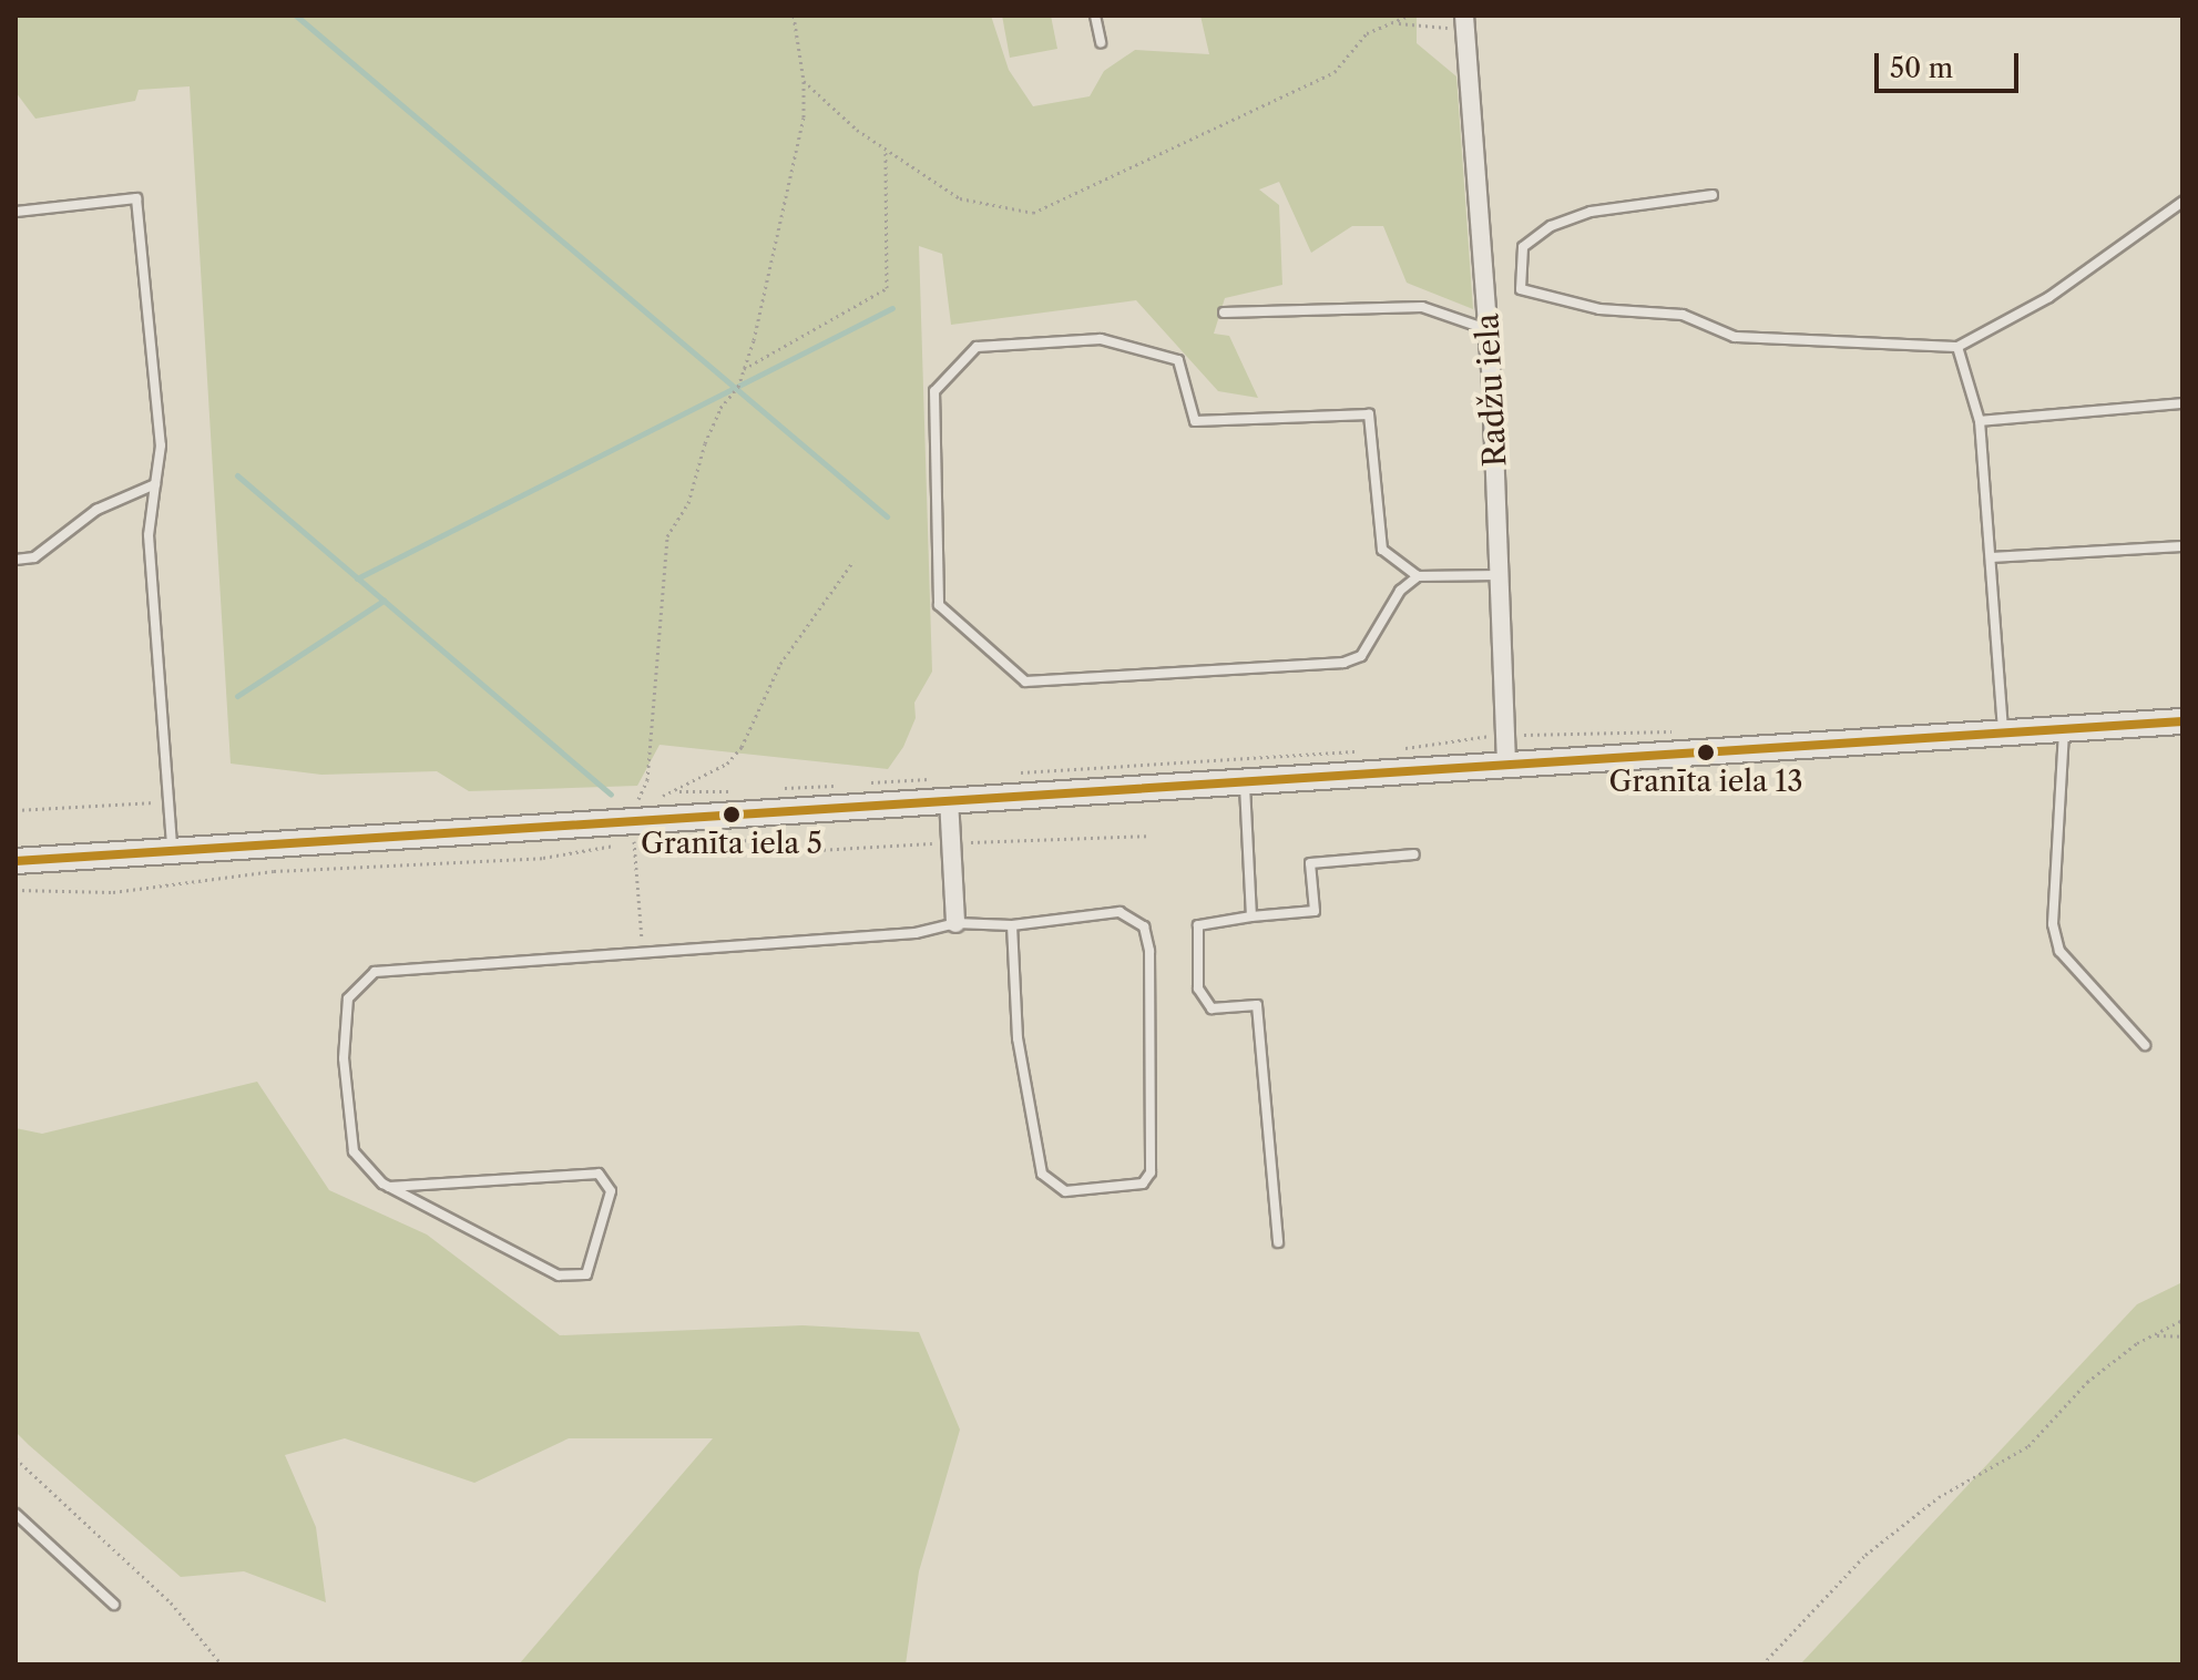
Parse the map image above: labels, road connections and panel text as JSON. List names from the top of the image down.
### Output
{
  "streets": {
    "street": ["Radžu iela"]
  },
  "places": ["Granīta iela 13", "Granīta iela 5"],
  "lines": ["transit line 50"],
  "scale_bar": "50 m"
}
